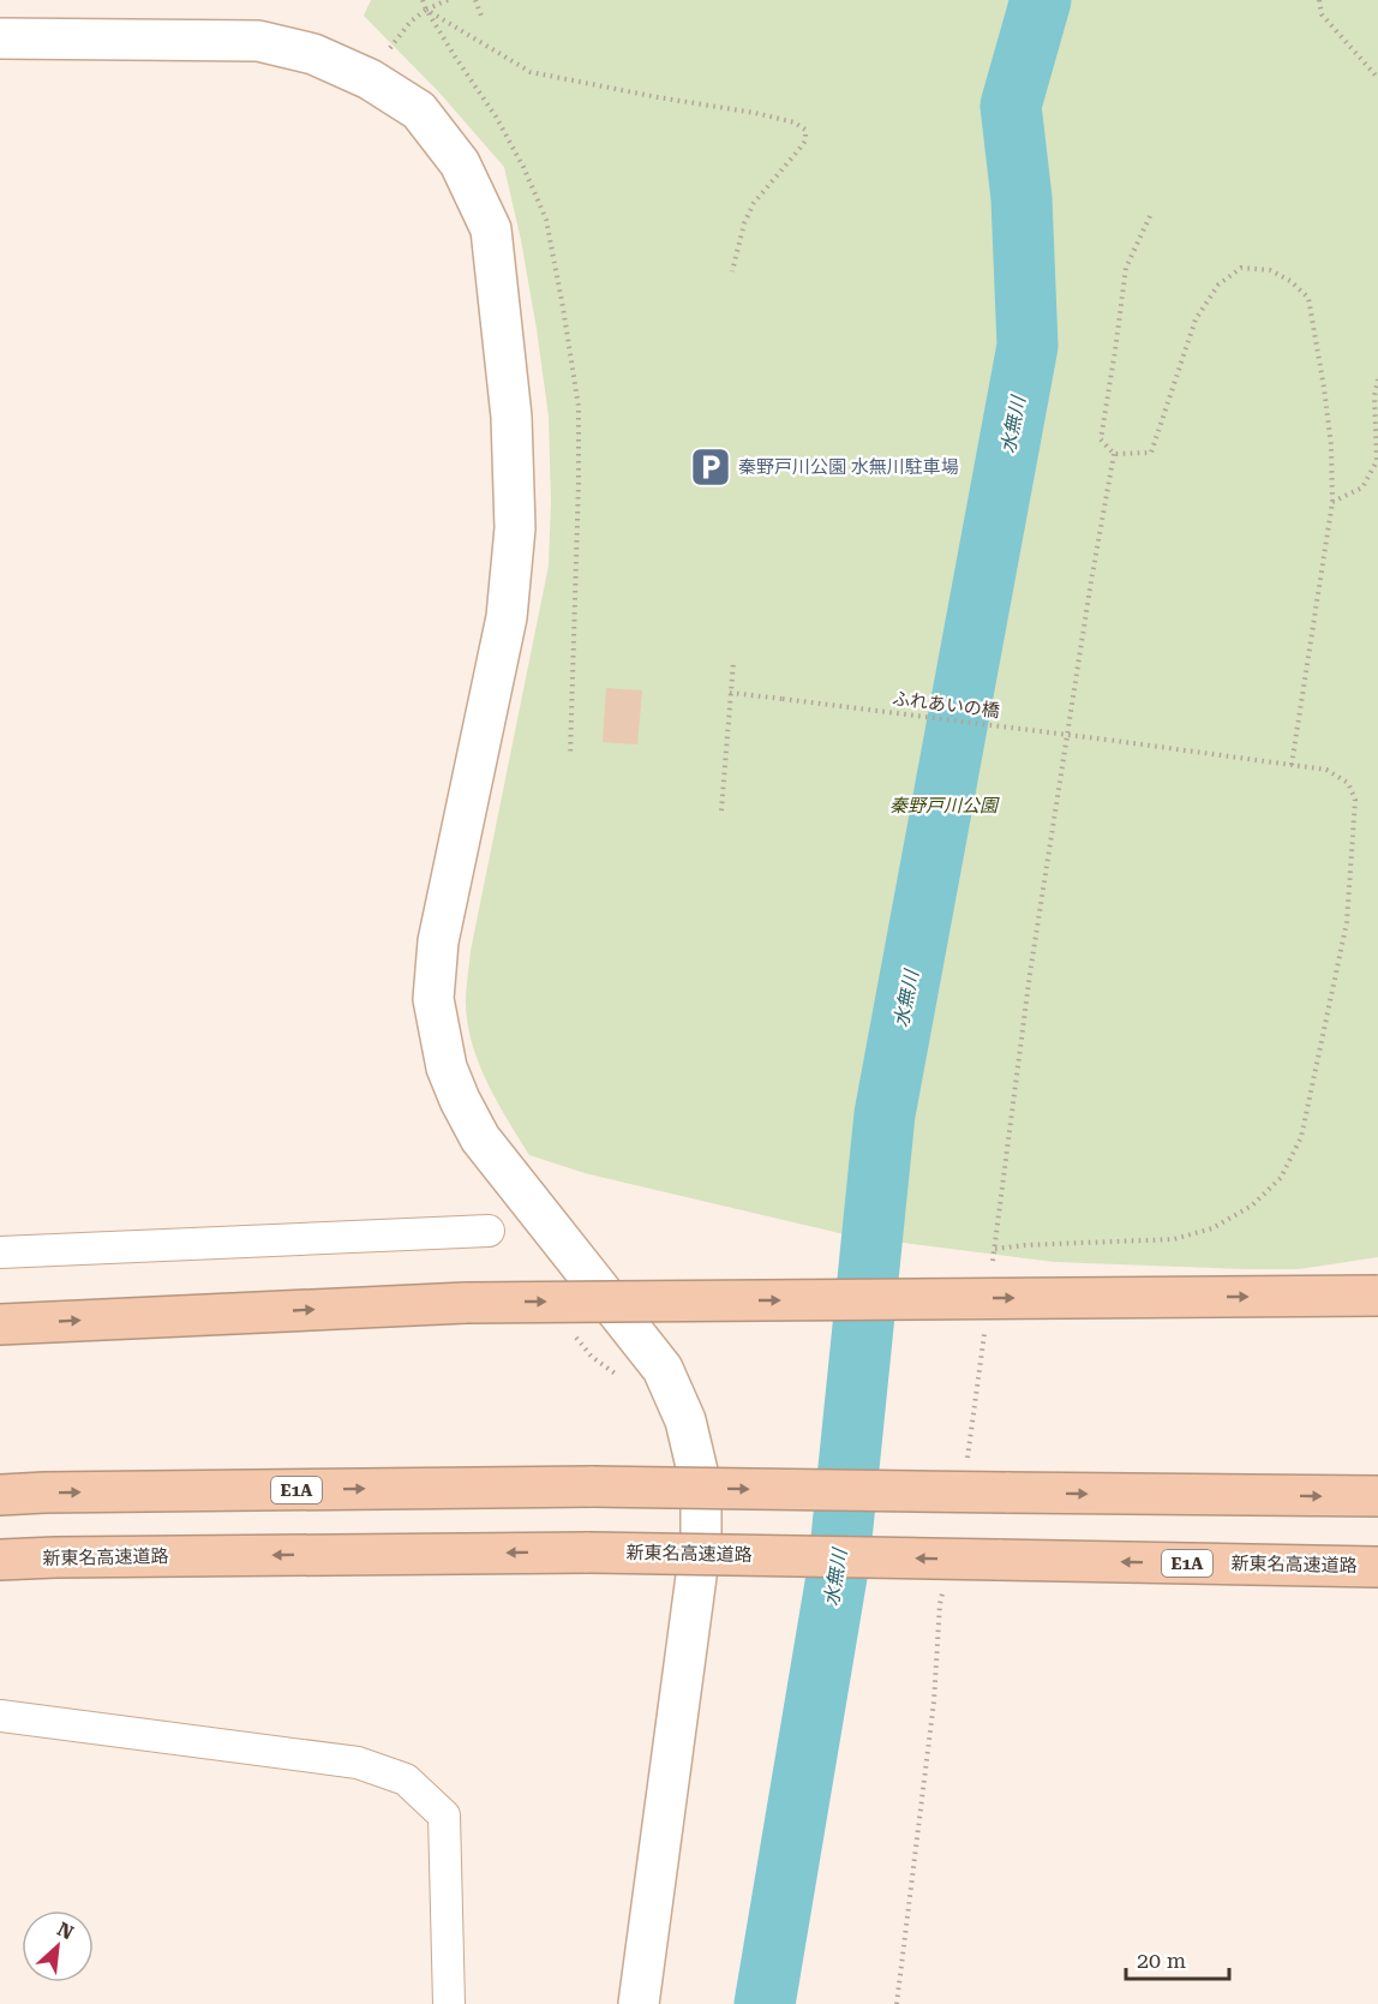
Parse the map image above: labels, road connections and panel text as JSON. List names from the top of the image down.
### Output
{
  "streets": {
    "highway": ["E1A", "新東名高速道路"],
    "path": ["ふれあいの橋"]
  },
  "water": ["水無川"],
  "parks": ["秦野戸川公園"],
  "places": {
    "parking": ["秦野戸川公園 水無川駐車場"]
  },
  "scale_bar": "20 m",
  "north": "top right"
}
